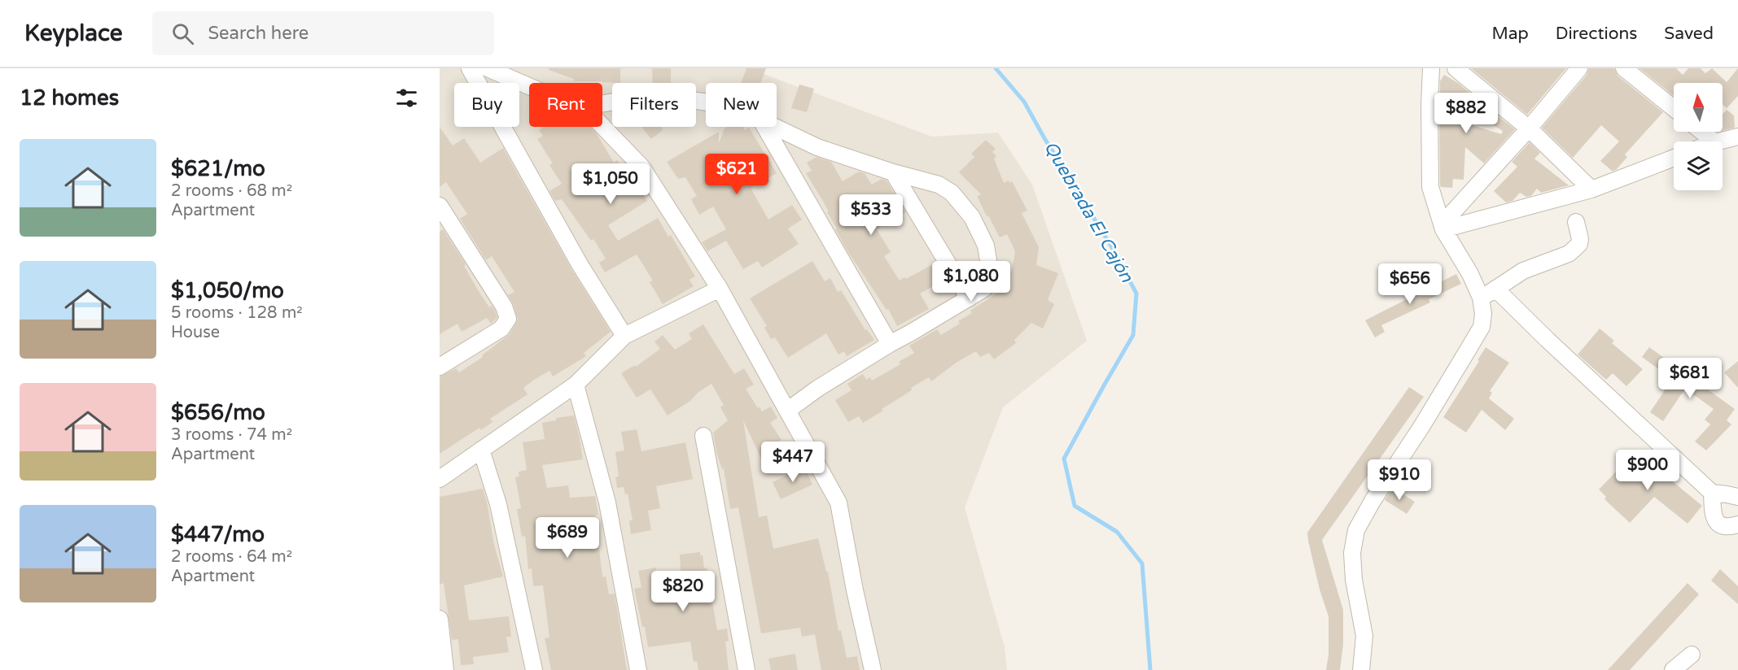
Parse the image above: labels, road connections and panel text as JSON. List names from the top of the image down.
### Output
{
  "water": ["Quebrada El Cajón"],
  "north": "top",
  "page": {
    "header": "Keyplace",
    "search": "Search here",
    "nav": ["Map", "Directions", "Saved"],
    "heading": "12 homes",
    "chip": [
      "Buy",
      "Rent",
      "Filters",
      "New"
    ],
    "price": [
      "$882",
      "$621",
      "$1,050",
      "$533",
      "$1,080",
      "$656",
      "$681",
      "$447",
      "$900",
      "$910",
      "$689",
      "$820"
    ],
    "list": [
      {
        "name": "$621/mo",
        "note": "2 rooms · 68 m² · Apartment"
      },
      {
        "name": "$1,050/mo",
        "note": "5 rooms · 128 m² · House"
      },
      {
        "name": "$656/mo",
        "note": "3 rooms · 74 m² · Apartment"
      },
      {
        "name": "$447/mo",
        "note": "2 rooms · 64 m² · Apartment"
      }
    ]
  }
}
